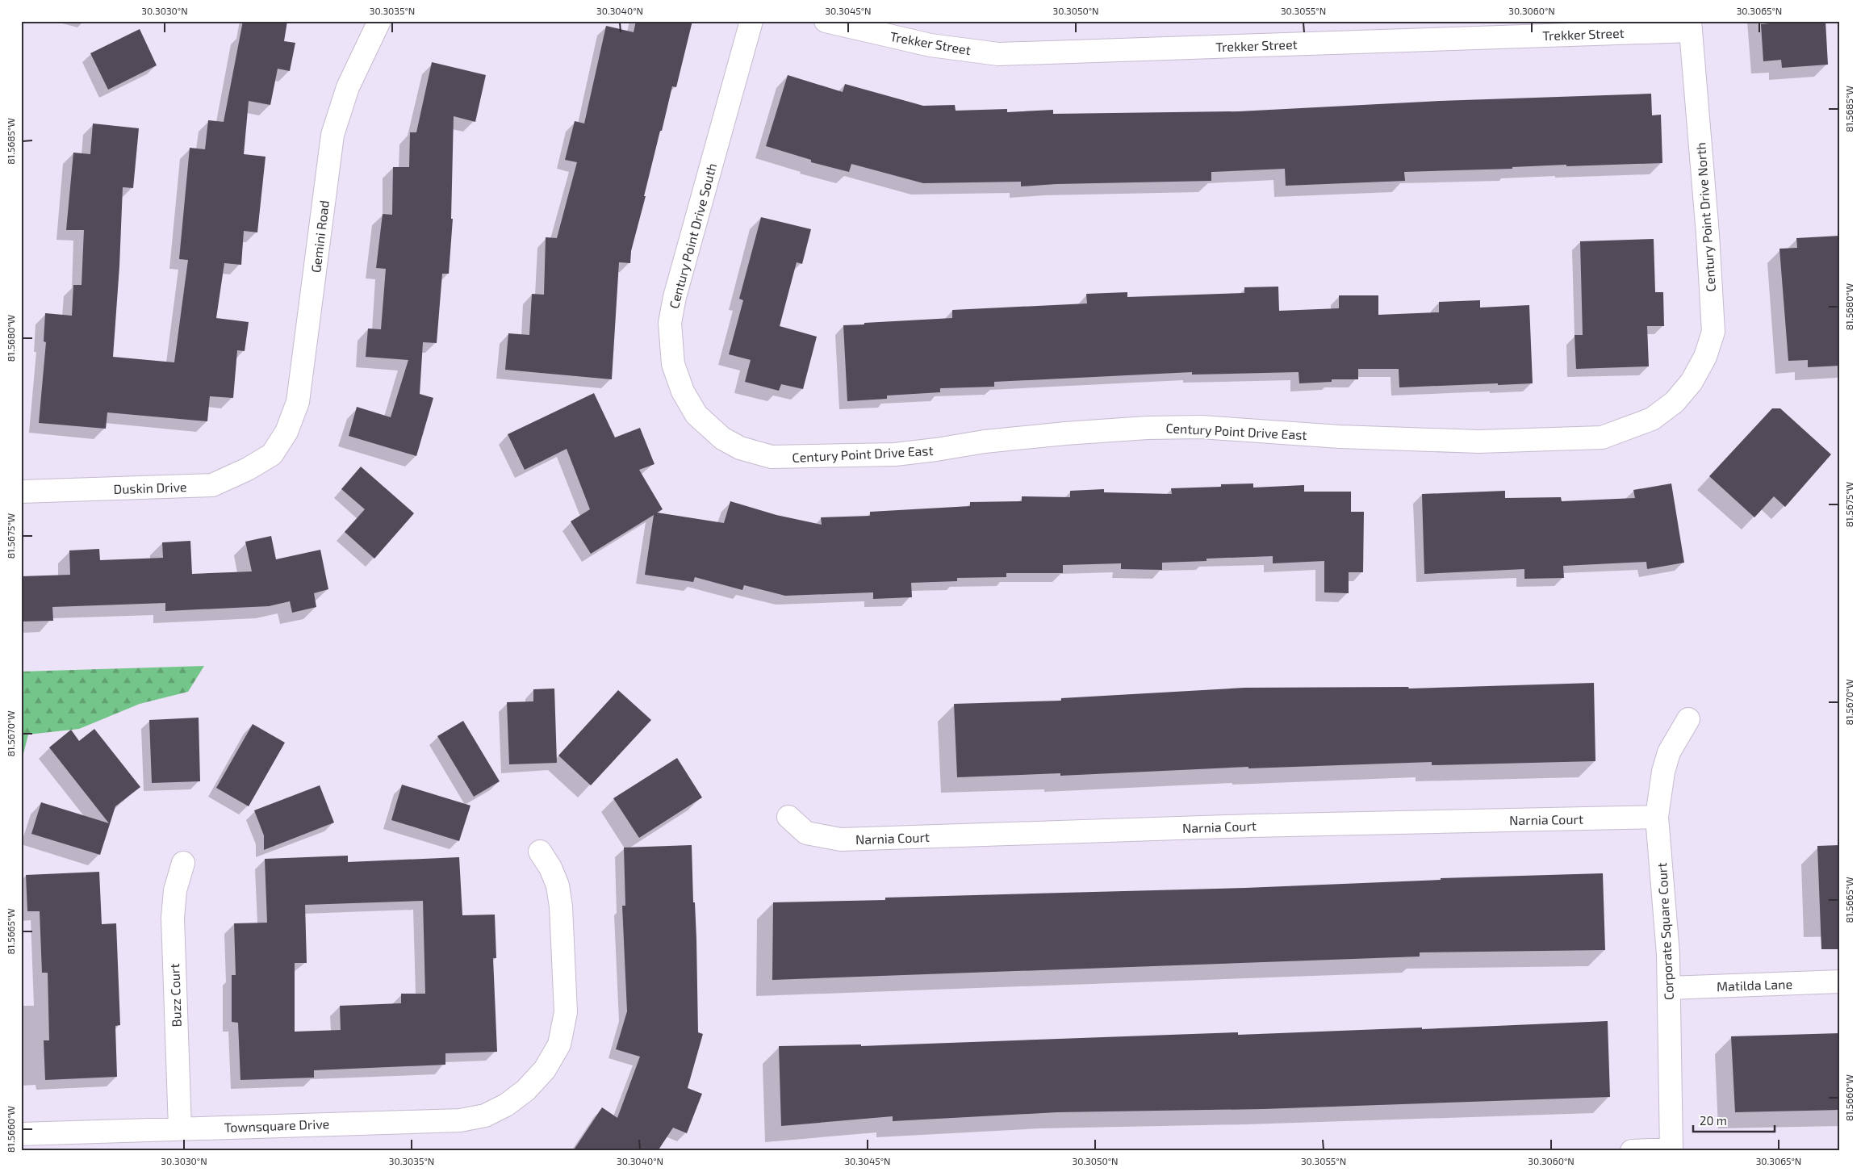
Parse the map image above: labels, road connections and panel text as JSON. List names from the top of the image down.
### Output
{
  "streets": {
    "street": [
      "Trekker Street",
      "Century Point Drive North",
      "Century Point Drive South",
      "Gemini Road",
      "Century Point Drive East",
      "Duskin Drive",
      "Narnia Court",
      "Corporate Square Court",
      "Matilda Lane",
      "Buzz Court",
      "Townsquare Drive"
    ]
  },
  "crossings": [
    ["Trekker Street", "Century Point Drive North"],
    ["Century Point Drive North", "Century Point Drive East"],
    ["Century Point Drive South", "Century Point Drive East"],
    ["Gemini Road", "Duskin Drive"],
    ["Narnia Court", "Corporate Square Court"],
    ["Corporate Square Court", "Matilda Lane"],
    ["Buzz Court", "Townsquare Drive"]
  ],
  "scale_bar": "20 m",
  "coordinates": [
    "30.3030°N",
    "30.3035°N",
    "30.3040°N",
    "30.3045°N",
    "30.3050°N",
    "30.3055°N",
    "30.3060°N",
    "30.3065°N",
    "81.5685°W",
    "81.5680°W",
    "81.5675°W",
    "81.5670°W",
    "81.5665°W",
    "81.5660°W"
  ]
}
